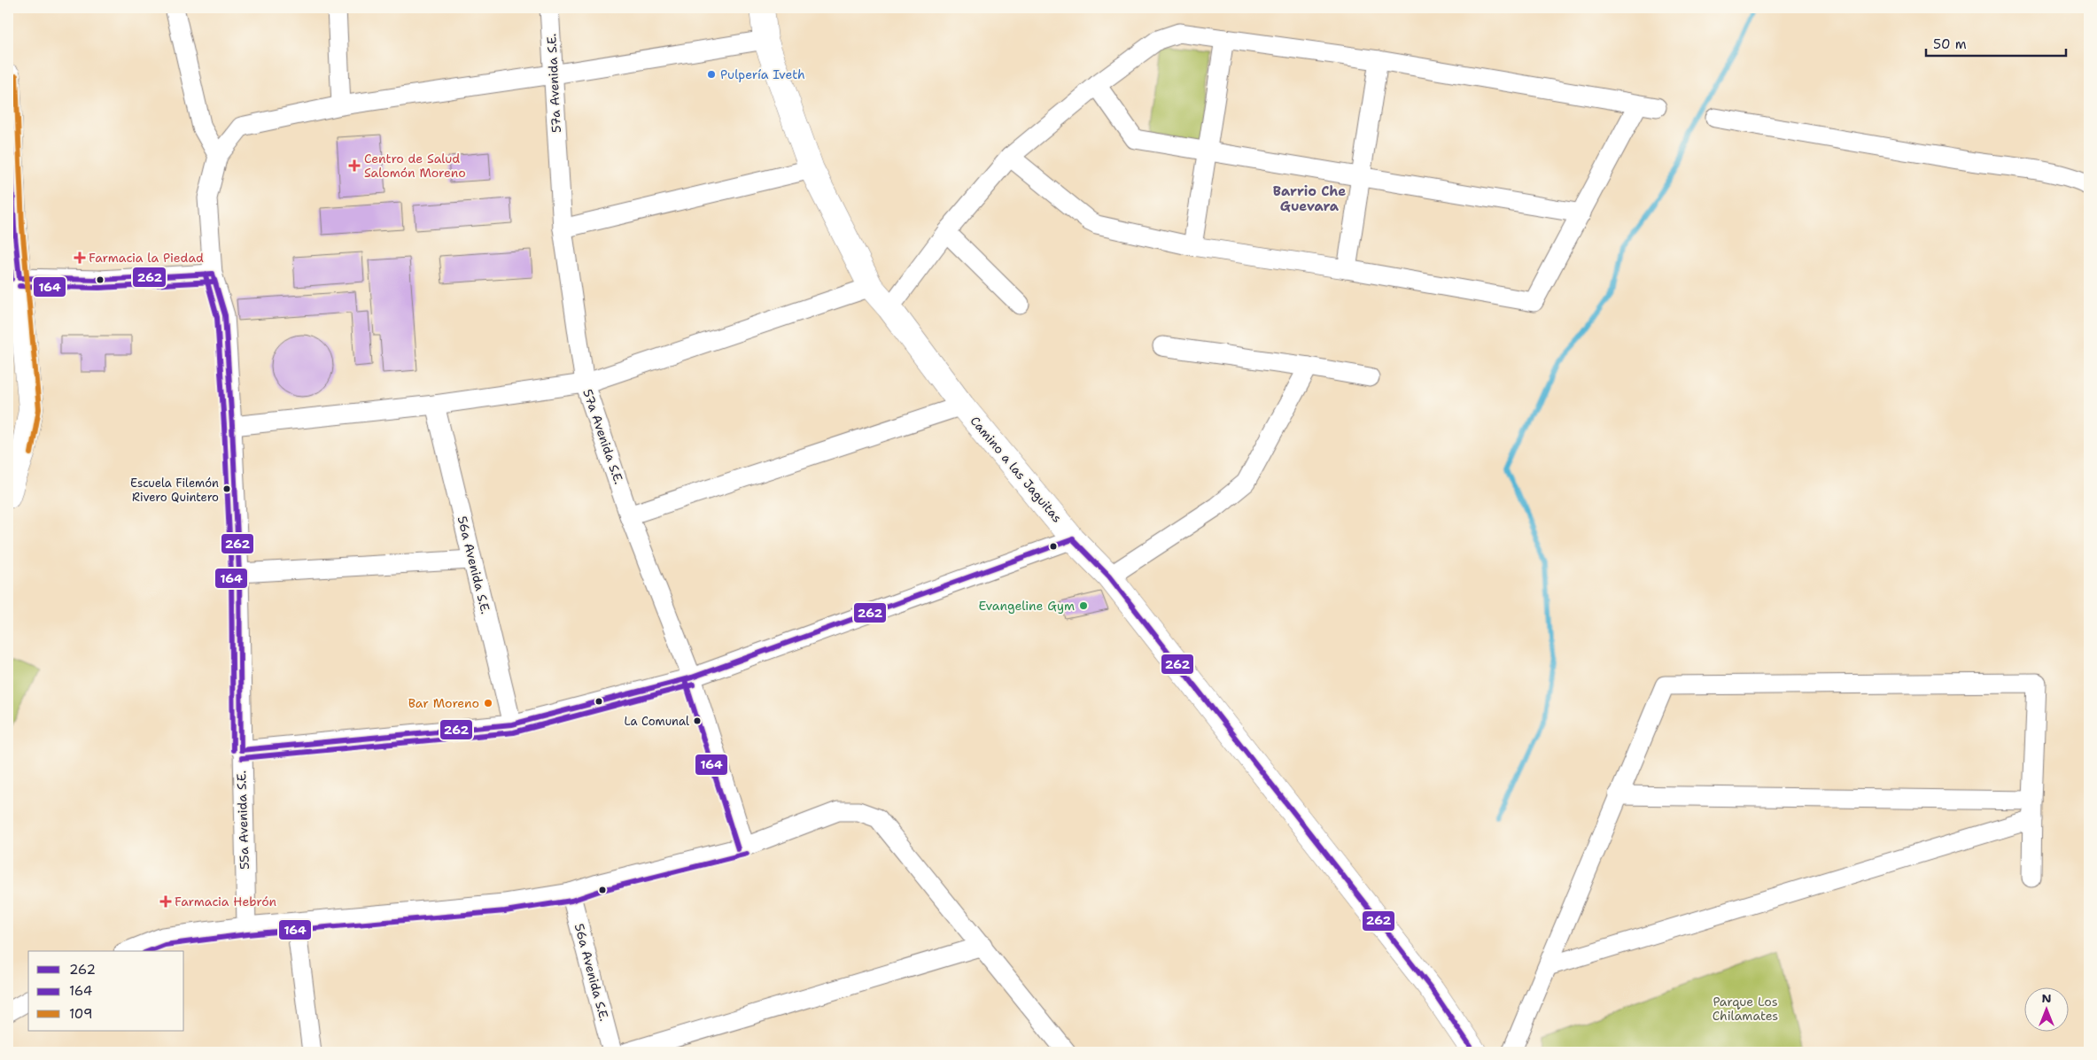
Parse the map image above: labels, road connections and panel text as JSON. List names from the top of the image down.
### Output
{
  "streets": {
    "street": [
      "57a Avenida S.E.",
      "Camino a las Jaguitas",
      "56a Avenida S.E.",
      "55a Avenida S.E."
    ]
  },
  "districts": ["Barrio Che Guevara"],
  "parks": ["Parque Los Chilamates"],
  "places": {
    "other": [
      "Pulpería Iveth",
      "Escuela Filemón Rivero Quintero",
      "Evangeline Gym",
      "Bar Moreno",
      "La Comunal"
    ],
    "health": ["Centro de Salud Salomón Moreno", "Farmacia la Piedad", "Farmacia Hebrón"]
  },
  "lines": ["transit line 262", "transit line 109", "transit line 164"],
  "legend": ["262", "164", "109"],
  "scale_bar": "50 m",
  "north": "top"
}
